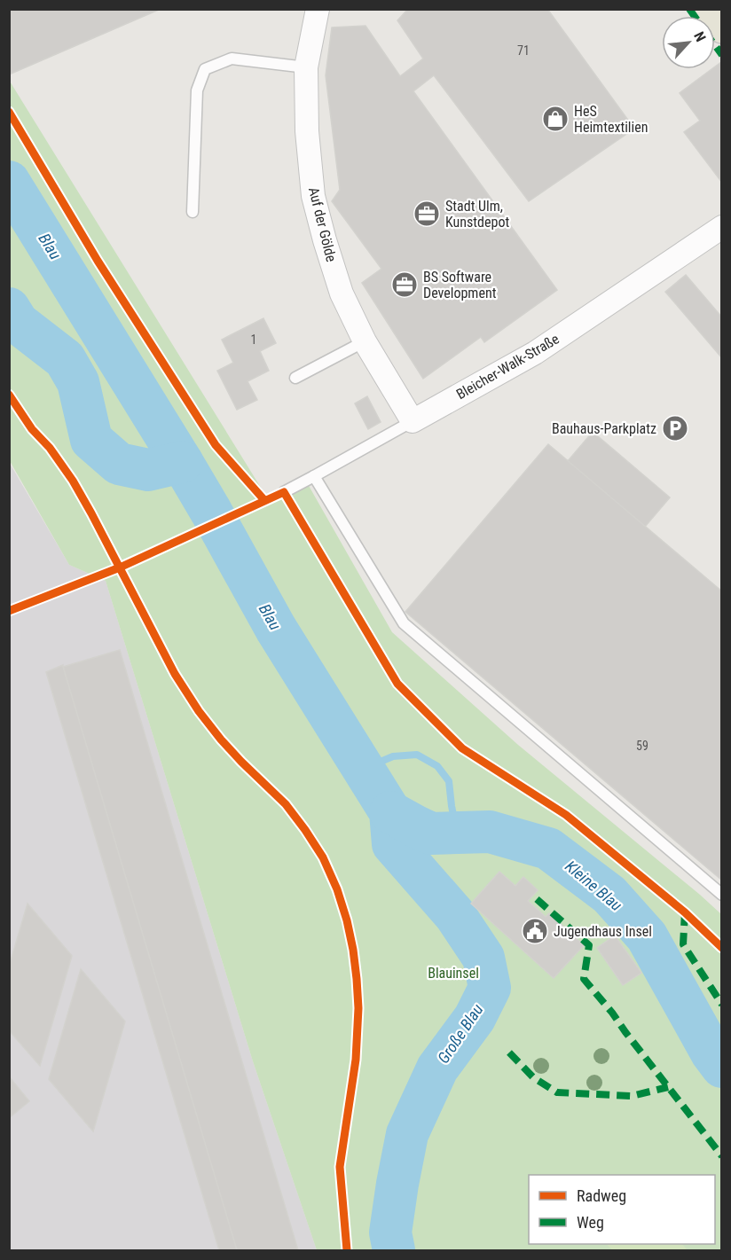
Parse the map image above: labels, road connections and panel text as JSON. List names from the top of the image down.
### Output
{
  "streets": {
    "street": ["Auf der Gölde", "Bleicher-Walk-Straße"]
  },
  "crossings": [
    ["Auf der Gölde", "Bleicher-Walk-Straße"]
  ],
  "water": ["Blau", "Kleine Blau", "Große Blau"],
  "parks": ["Blauinsel"],
  "places": {
    "shop": ["HeS Heimtextilien"],
    "office": ["Stadt Ulm, Kunstdepot", "BS Software Development"],
    "parking": ["Bauhaus-Parkplatz"],
    "public building": ["Jugendhaus Insel"]
  },
  "house_numbers": ["71", "1", "59"],
  "legend": ["Radweg", "Weg"],
  "north": "top right"
}
